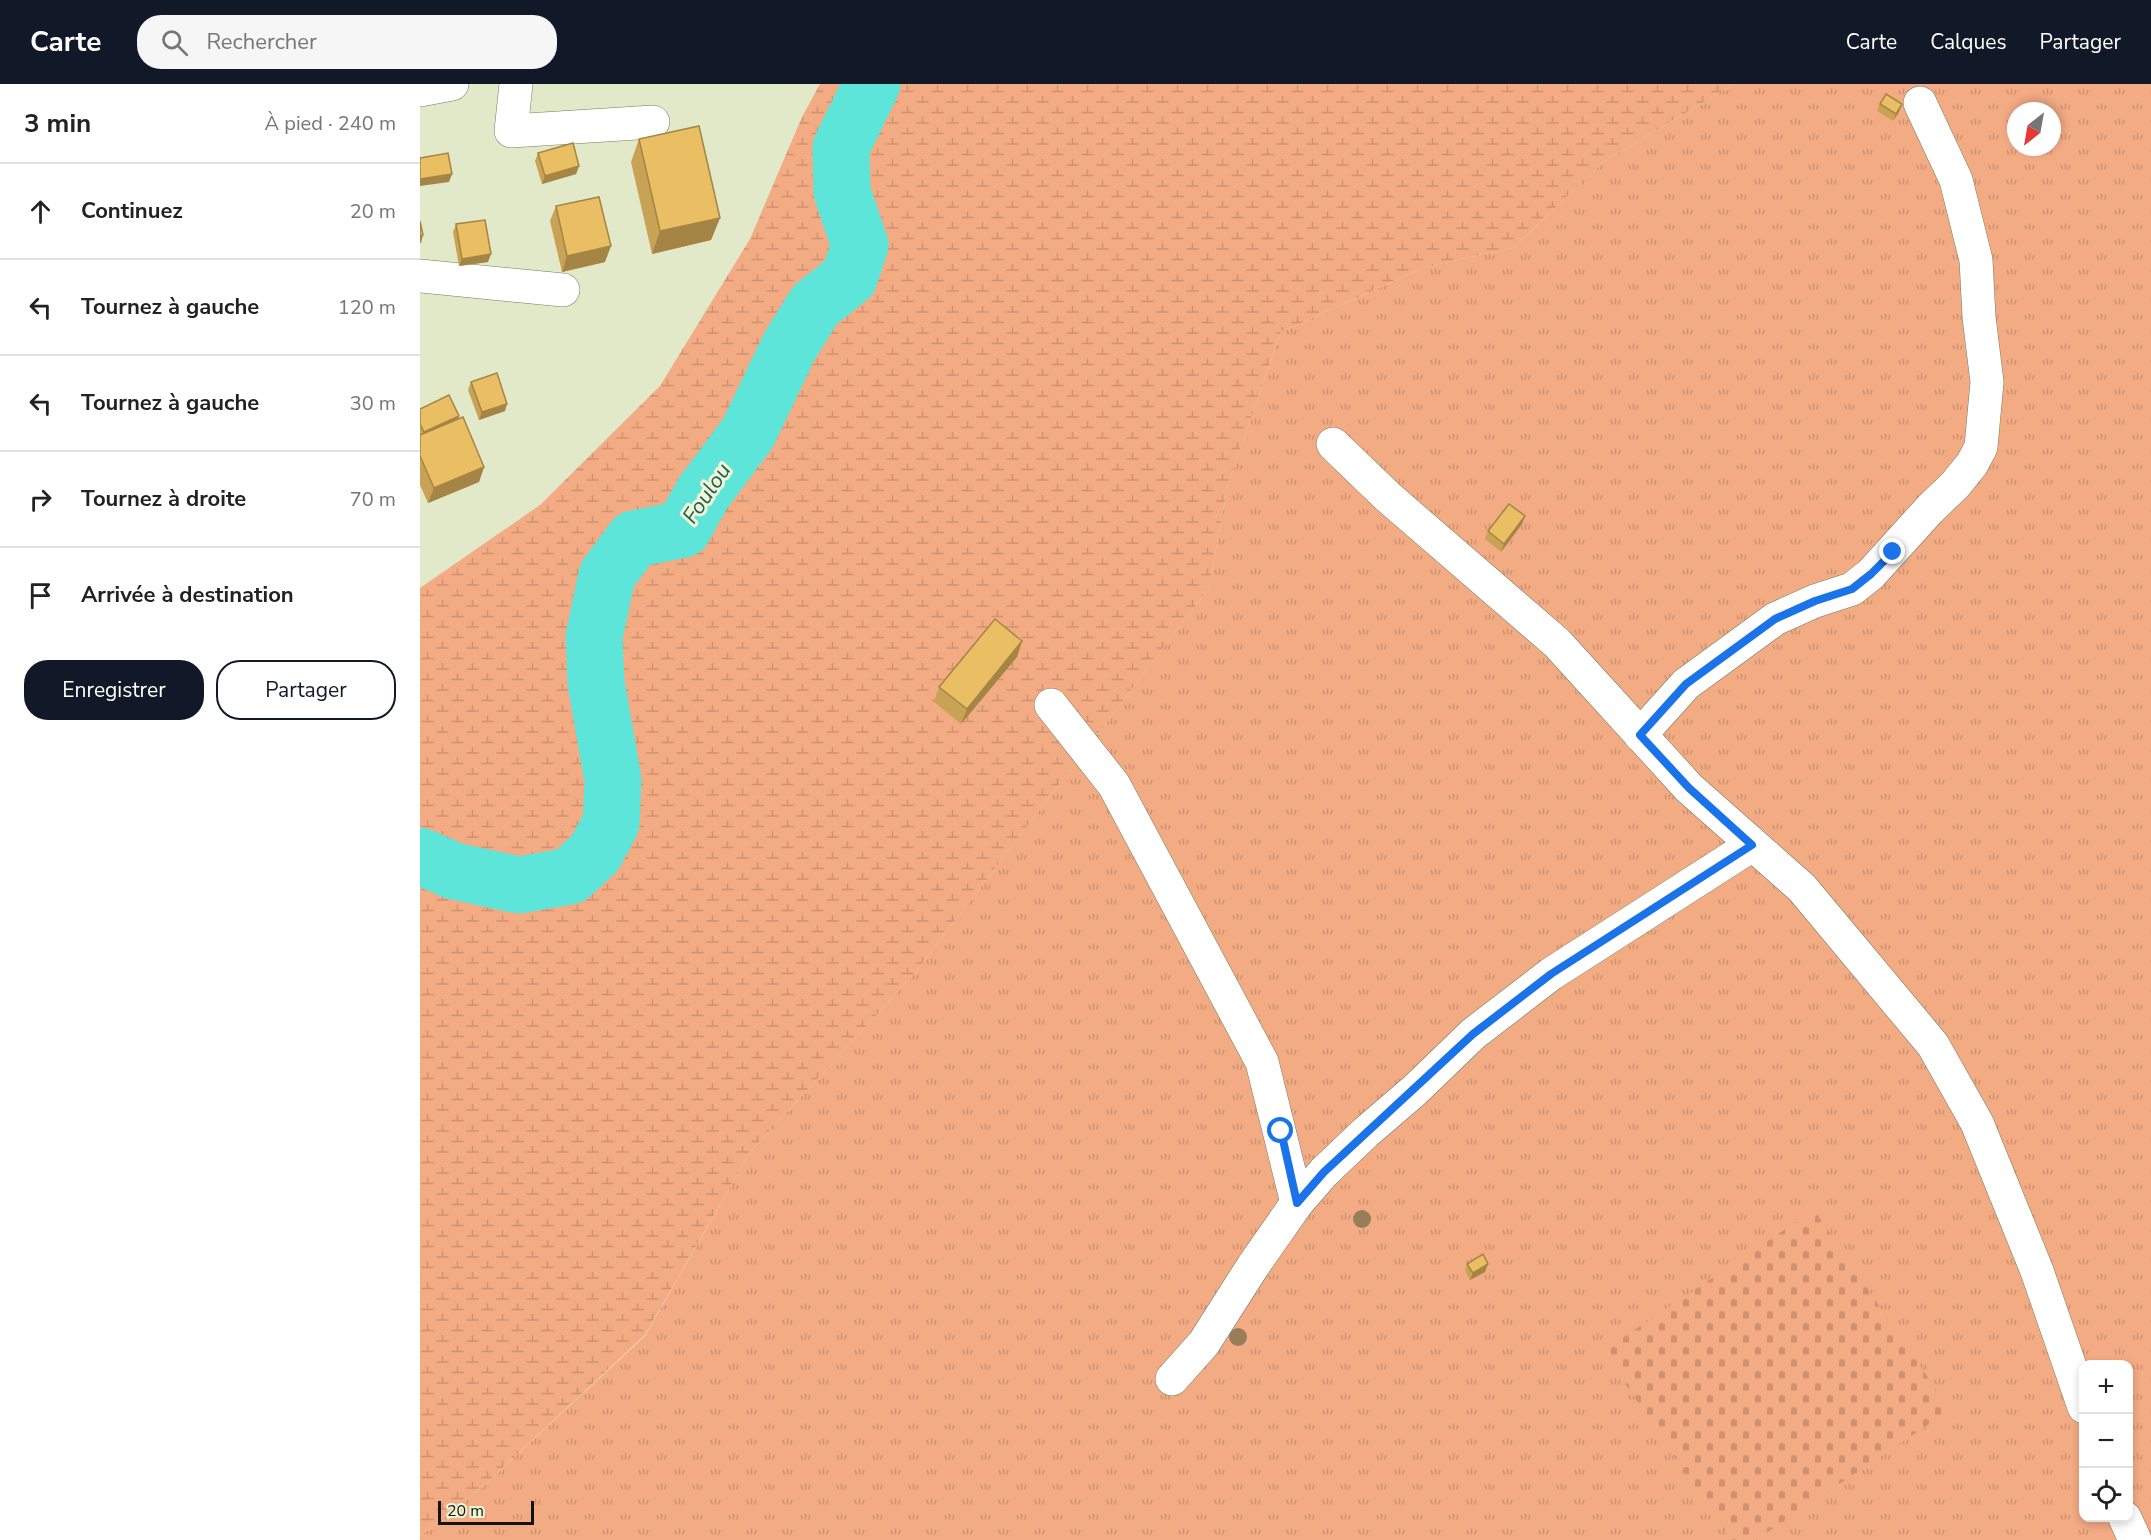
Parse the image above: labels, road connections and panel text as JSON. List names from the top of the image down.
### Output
{
  "water": ["Foulou"],
  "scale_bar": "20 m",
  "north": "bottom left",
  "page": {
    "header": "Carte",
    "search": "Rechercher",
    "nav": ["Carte", "Calques", "Partager"],
    "heading": ["3 min", "À pied · 240 m"],
    "list": [
      ["Continuez", "20 m"],
      ["Tournez à gauche", "120 m"],
      ["Tournez à gauche", "30 m"],
      ["Tournez à droite", "70 m"],
      "Arrivée à destination"
    ],
    "buttons": ["Enregistrer", "Partager"],
    "map_buttons": ["+", "−"],
    "scale": "20 m"
  }
}
